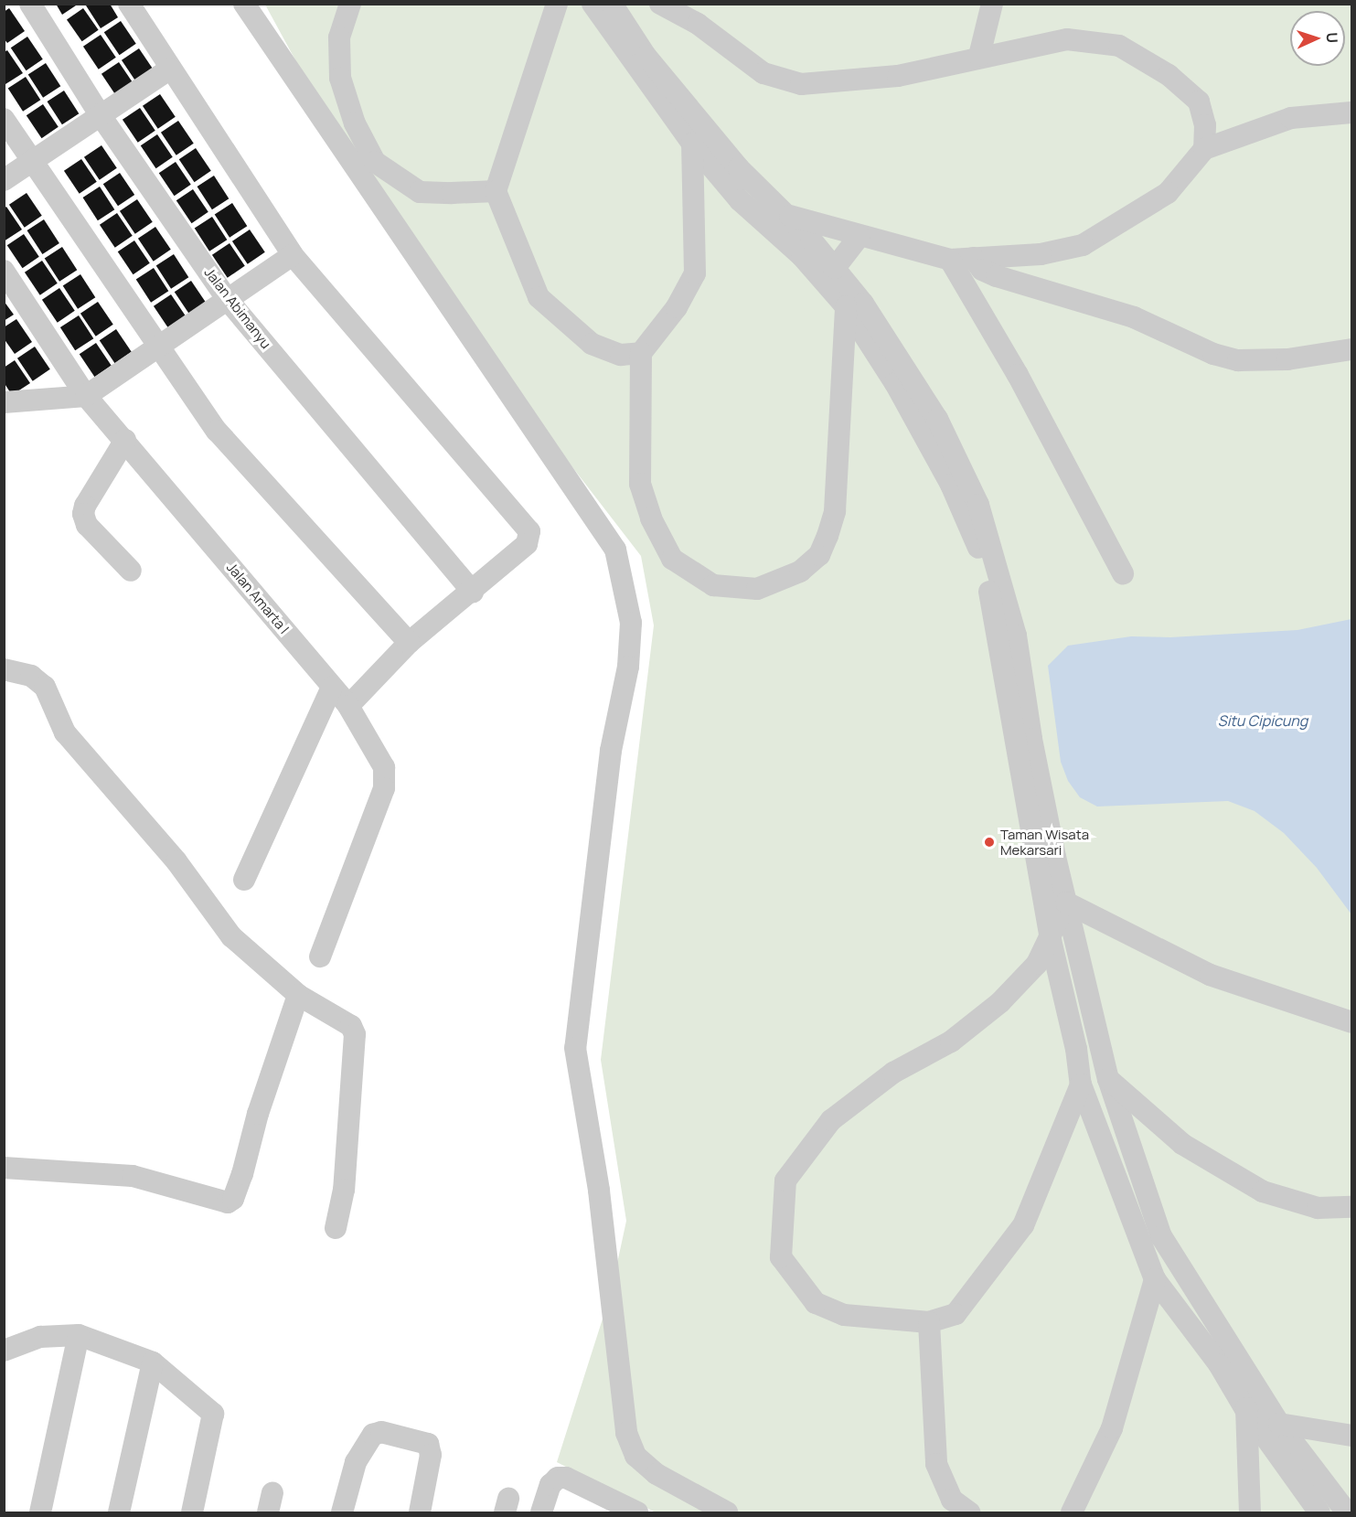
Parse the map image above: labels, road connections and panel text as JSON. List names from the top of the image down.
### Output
{
  "streets": {
    "street": ["Jalan Abimanyu", "Jalan Amarta I"]
  },
  "water": ["Situ Cipicung"],
  "places": ["Taman Wisata Mekarsari"],
  "north": "right"
}
